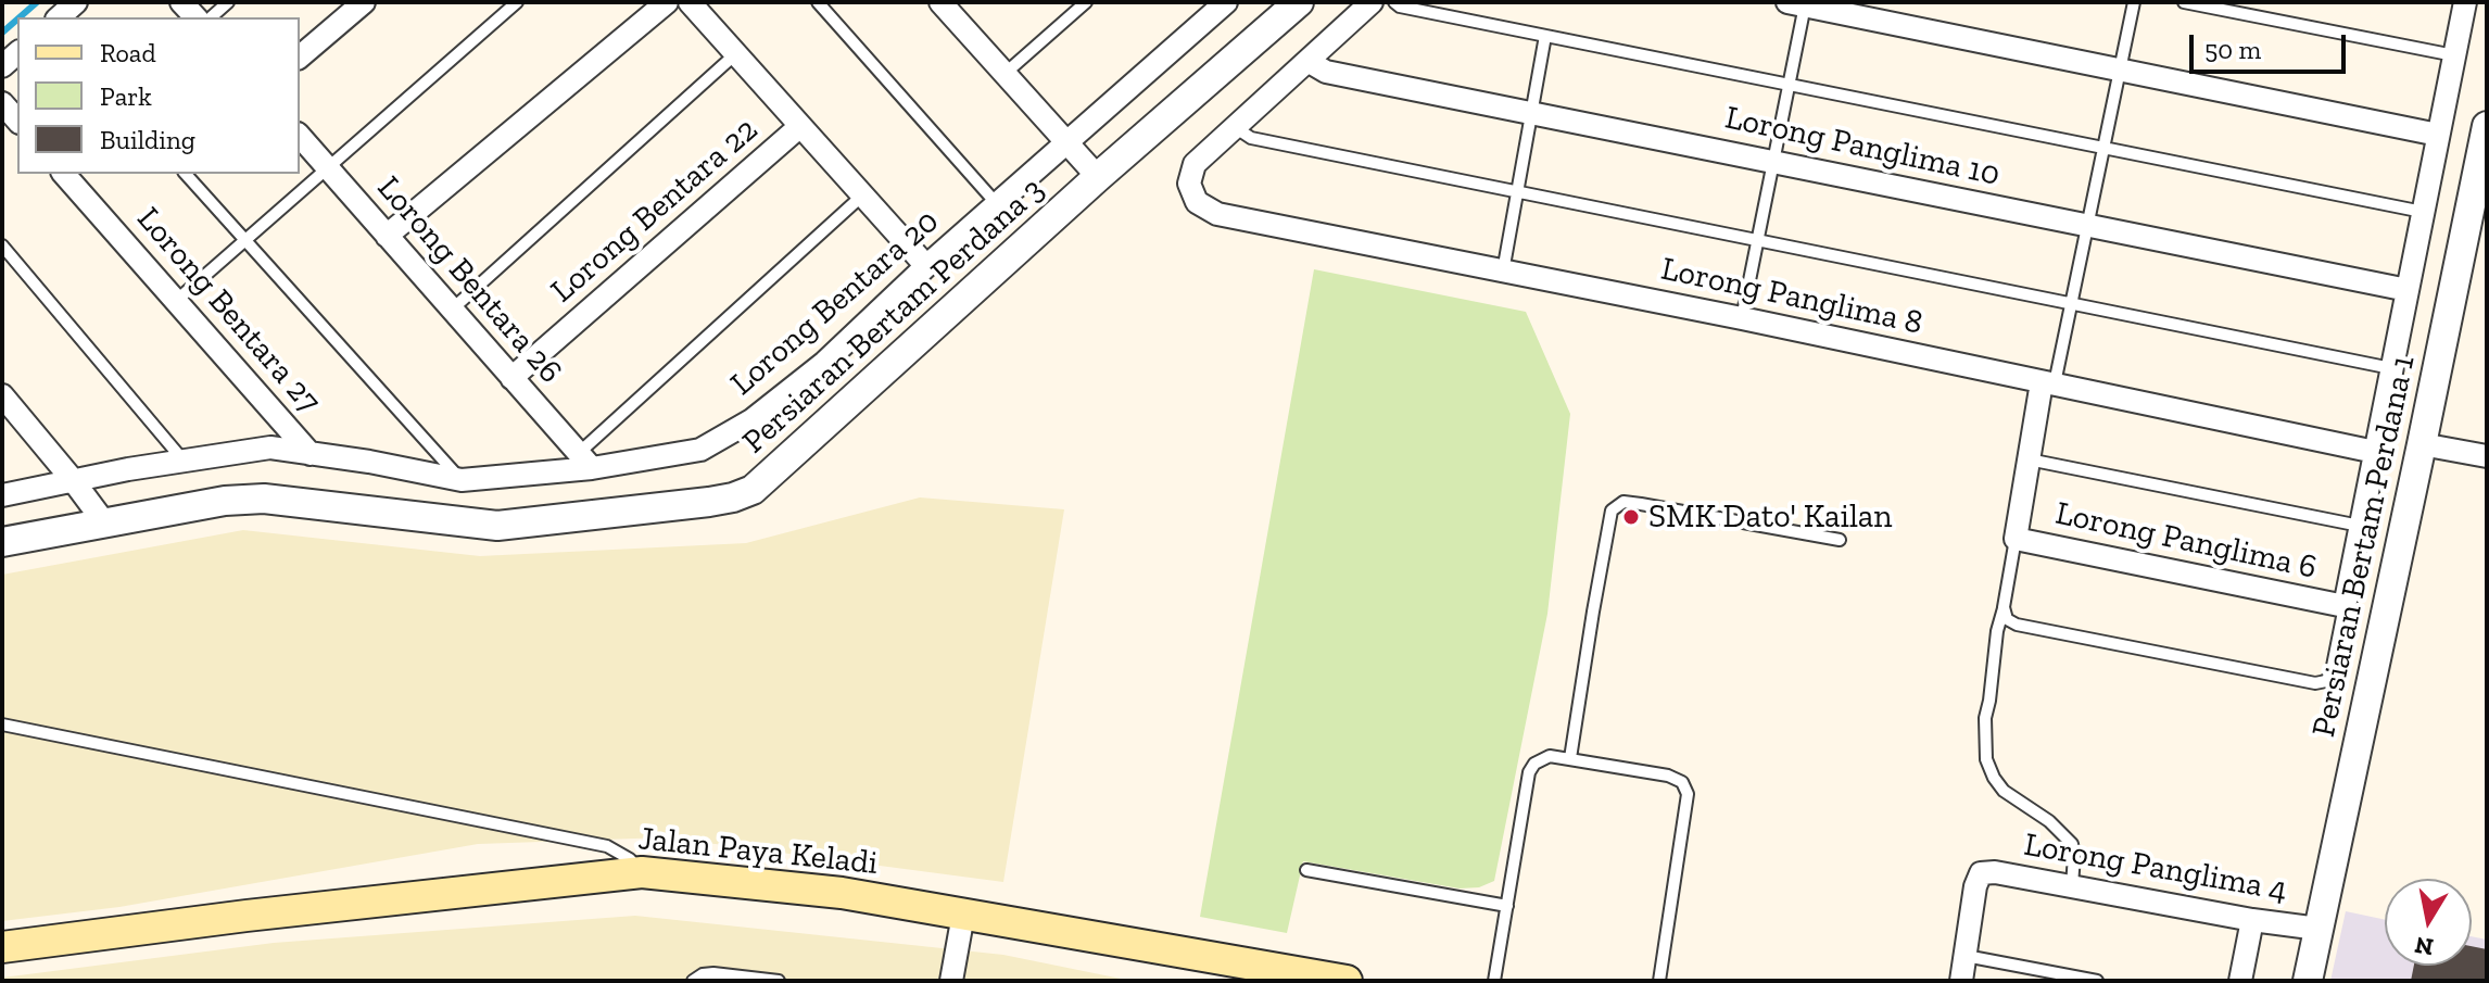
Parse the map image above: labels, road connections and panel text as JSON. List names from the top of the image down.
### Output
{
  "streets": {
    "main road": ["Jalan Paya Keladi"],
    "street": [
      "Lorong Panglima 10",
      "Lorong Bentara 22",
      "Lorong Bentara 26",
      "Lorong Panglima 8",
      "Lorong Bentara 20",
      "Lorong Bentara 27",
      "Persiaran Bertam Perdana 3",
      "Lorong Panglima 6",
      "Persiaran Bertam Perdana 1",
      "Lorong Panglima 4"
    ]
  },
  "crossings": [
    ["Lorong Bentara 22", "Lorong Bentara 26"],
    ["Lorong Bentara 26", "Lorong Bentara 20"],
    ["Lorong Bentara 20", "Lorong Bentara 27"],
    ["Persiaran Bertam Perdana 1", "Lorong Panglima 4"]
  ],
  "places": ["SMK Dato' Kailan"],
  "legend": ["Road", "Park", "Building"],
  "scale_bar": "50 m",
  "north": "bottom"
}
